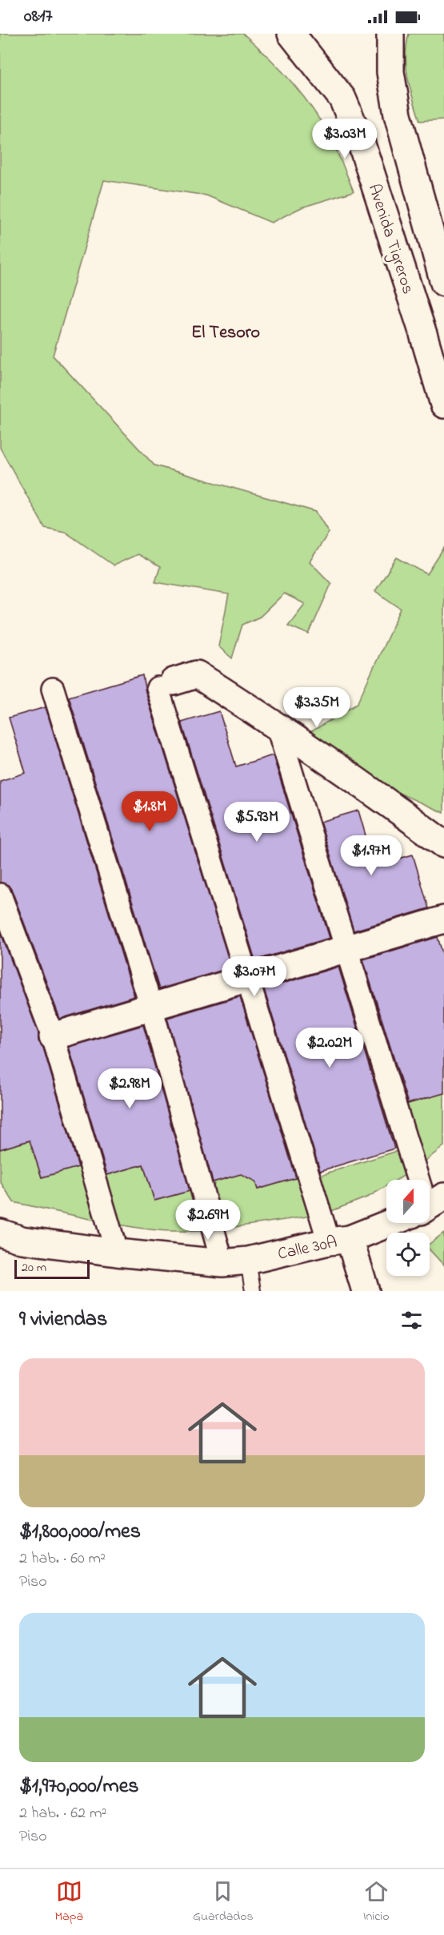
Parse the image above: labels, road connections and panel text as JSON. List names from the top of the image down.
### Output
{
  "streets": {
    "street": ["Avenida Tigreros", "Calle 30A"]
  },
  "districts": ["El Tesoro"],
  "scale_bar": "20 m",
  "north": "top",
  "page": {
    "status": "08:17",
    "price": [
      "$3.03M",
      "$3.35M",
      "$1.8M",
      "$5.93M",
      "$1.97M",
      "$3.07M",
      "$2.02M",
      "$2.98M",
      "$2.69M"
    ],
    "scale": "20 m",
    "heading": "9 viviendas",
    "list": [
      {
        "name": "$1,800,000/mes",
        "note": "2 hab. · 60 m² · Piso"
      },
      {
        "name": "$1,970,000/mes",
        "note": "2 hab. · 62 m² · Piso"
      }
    ],
    "tabs": ["Mapa", "Guardados", "Inicio"]
  }
}
